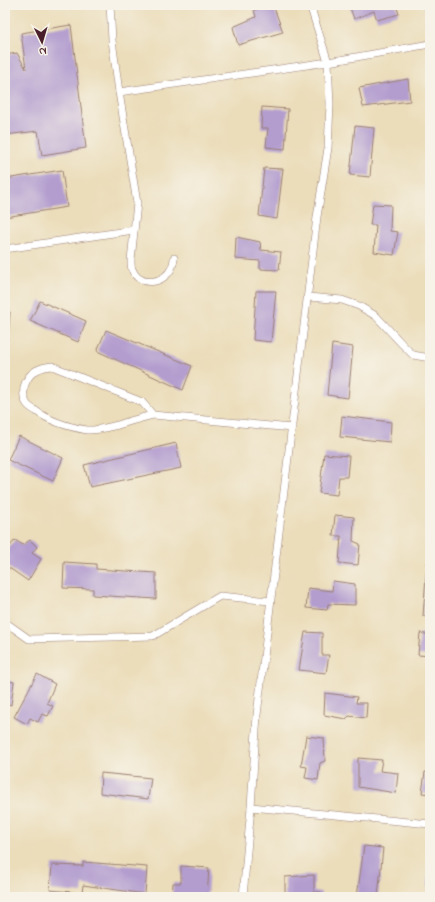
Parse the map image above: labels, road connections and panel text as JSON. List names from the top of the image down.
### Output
{
  "north": "bottom"
}
